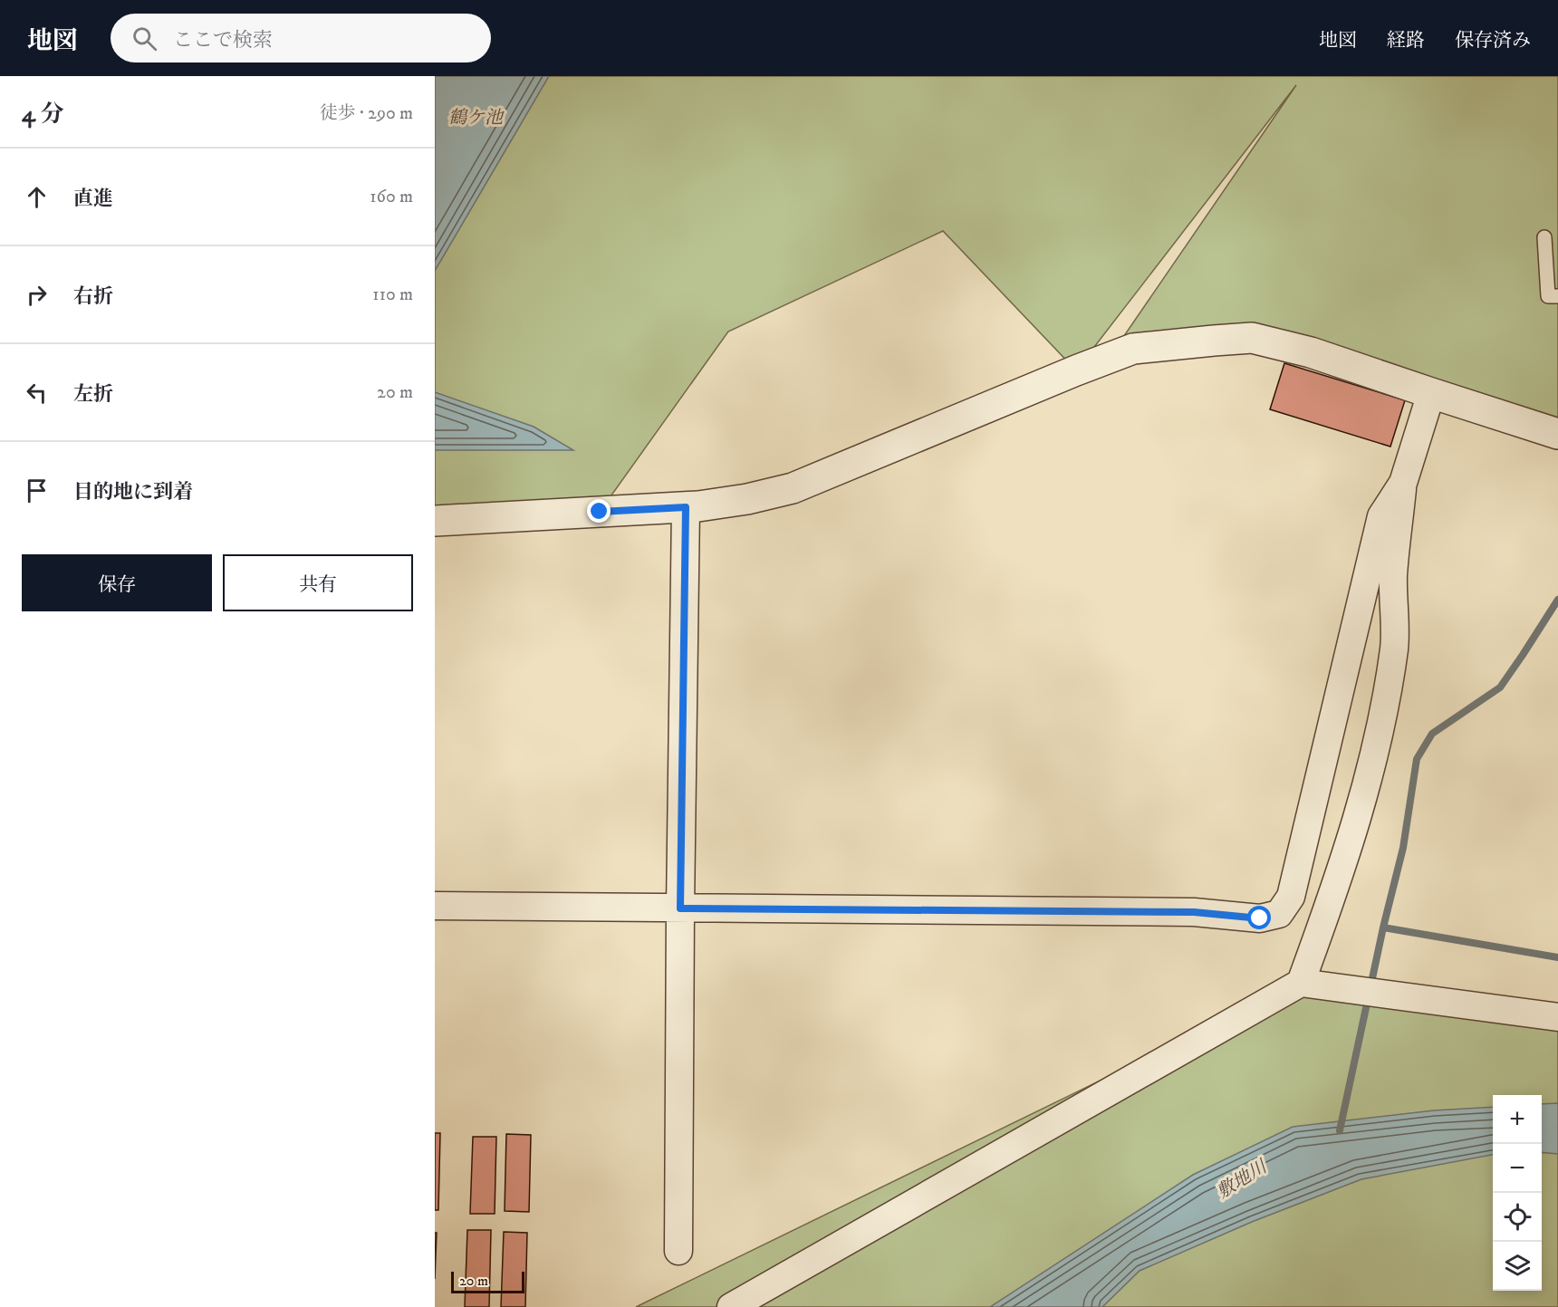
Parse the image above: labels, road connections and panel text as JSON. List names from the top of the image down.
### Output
{
  "water": ["鶴ケ池", "敷地川"],
  "scale_bar": "20 m",
  "page": {
    "header": "地図",
    "search": "ここで検索",
    "nav": ["地図", "経路", "保存済み"],
    "heading": ["4 分", "徒歩 · 290 m"],
    "list": [
      ["直進", "160 m"],
      ["右折", "110 m"],
      ["左折", "20 m"],
      "目的地に到着"
    ],
    "buttons": ["保存", "共有"],
    "map_buttons": ["+", "−"],
    "scale": "20 m"
  }
}
